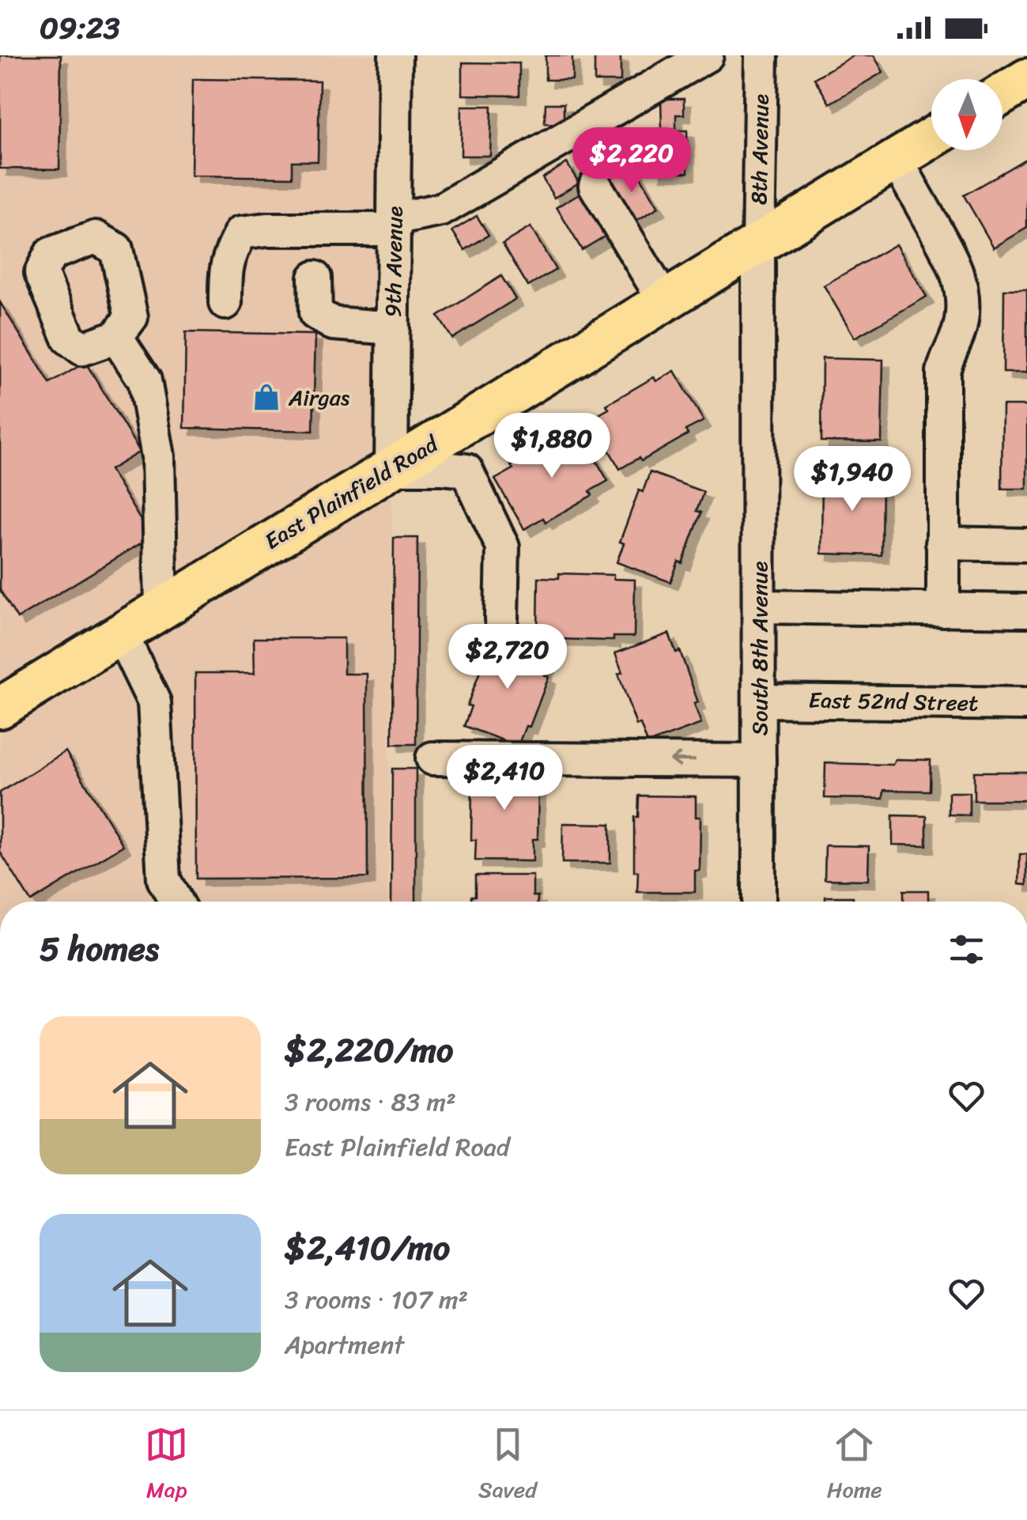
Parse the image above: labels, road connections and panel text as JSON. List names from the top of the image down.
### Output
{
  "streets": {
    "main road": ["East Plainfield Road"],
    "street": [
      "8th Avenue",
      "9th Avenue",
      "South 8th Avenue",
      "East 52nd Street"
    ]
  },
  "crossings": [
    ["8th Avenue", "East Plainfield Road"],
    ["8th Avenue", "South 8th Avenue"],
    ["9th Avenue", "East Plainfield Road"],
    ["East Plainfield Road", "South 8th Avenue"],
    ["South 8th Avenue", "East 52nd Street"]
  ],
  "places": {
    "shop": ["Airgas"]
  },
  "north": "bottom",
  "page": {
    "status": "09:23",
    "price": [
      "$2,220",
      "$1,880",
      "$1,940",
      "$2,720",
      "$2,410"
    ],
    "heading": "5 homes",
    "list": [
      {
        "name": "$2,220/mo",
        "note": "3 rooms · 83 m² · East Plainfield Road"
      },
      {
        "name": "$2,410/mo",
        "note": "3 rooms · 107 m² · Apartment"
      }
    ],
    "tabs": ["Map", "Saved", "Home"]
  }
}
